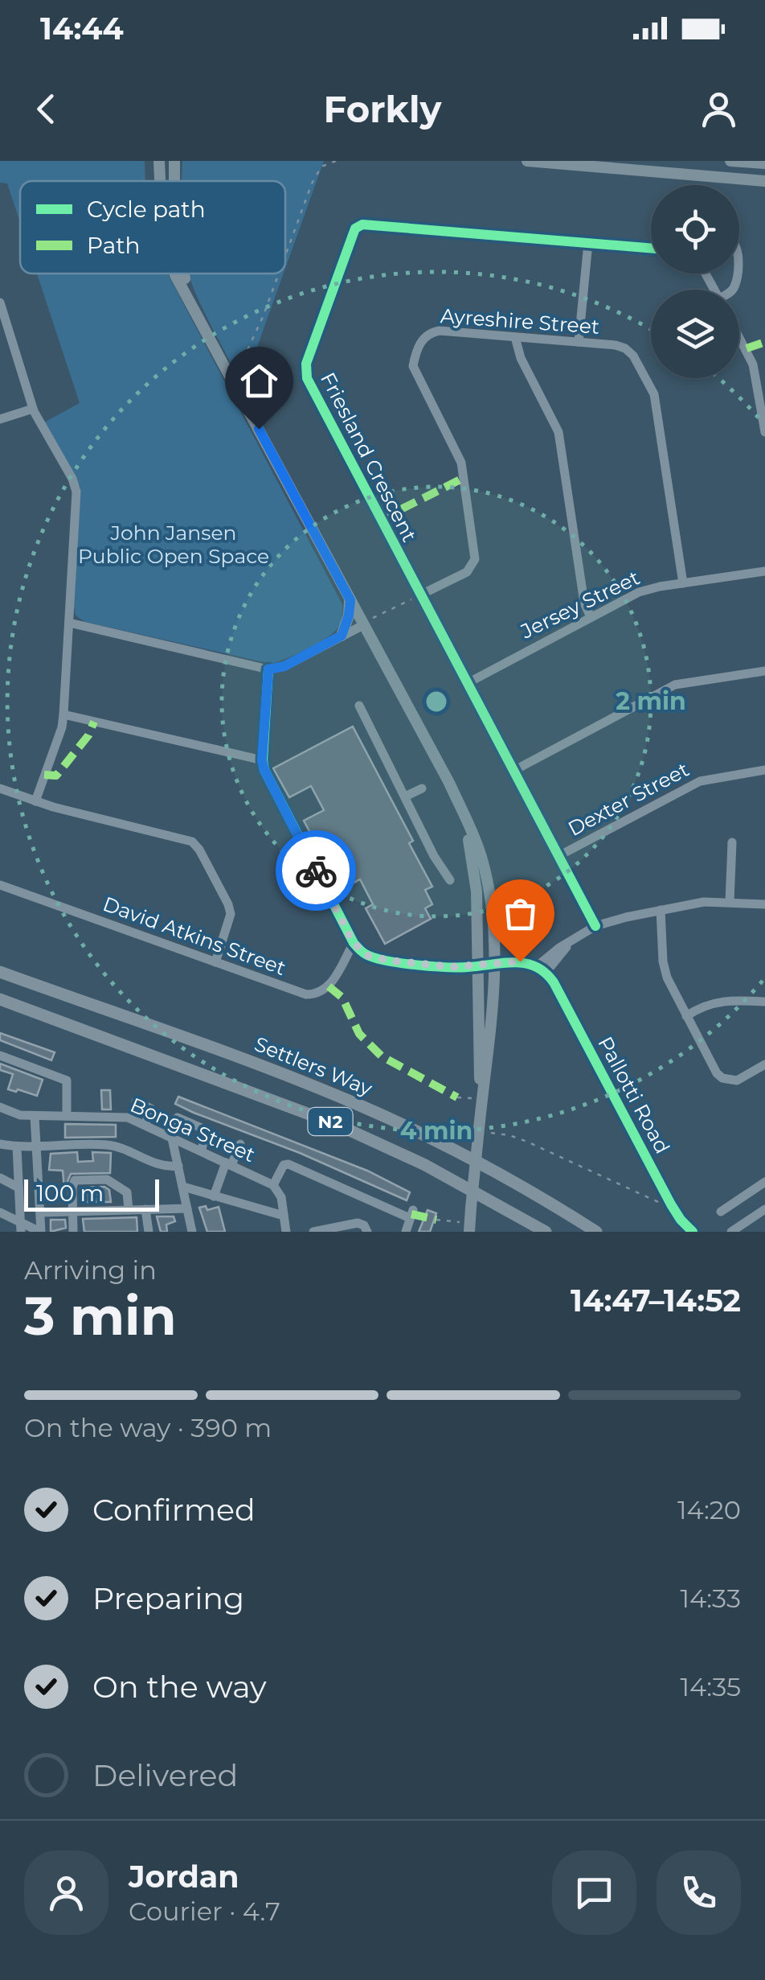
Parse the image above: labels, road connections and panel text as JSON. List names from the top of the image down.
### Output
{
  "streets": {
    "highway": ["Settlers Way", "N2"],
    "street": [
      "Ayreshire Street",
      "Friesland Crescent",
      "Jersey Street",
      "Dexter Street",
      "David Atkins Street",
      "Pallotti Road",
      "Bonga Street"
    ]
  },
  "crossings": [
    ["Ayreshire Street", "Friesland Crescent"],
    ["Ayreshire Street", "Jersey Street"],
    ["Friesland Crescent", "Jersey Street"],
    ["Friesland Crescent", "Dexter Street"]
  ],
  "parks": ["John Jansen Public Open Space"],
  "legend": ["Cycle path", "Path"],
  "scale_bar": "100 m",
  "page": {
    "status": "14:44",
    "header": "Forkly",
    "scale": "100 m",
    "heading": ["3 min", "Arriving in", "14:47–14:52"],
    "panel": ["Jordan", "Courier · 4.7"],
    "bar": "On the way · 390 m",
    "list": [
      ["Confirmed", "14:20"],
      ["Preparing", "14:33"],
      ["On the way", "14:35"],
      "Delivered"
    ]
  },
  "rings": ["2 min", "4 min"]
}
